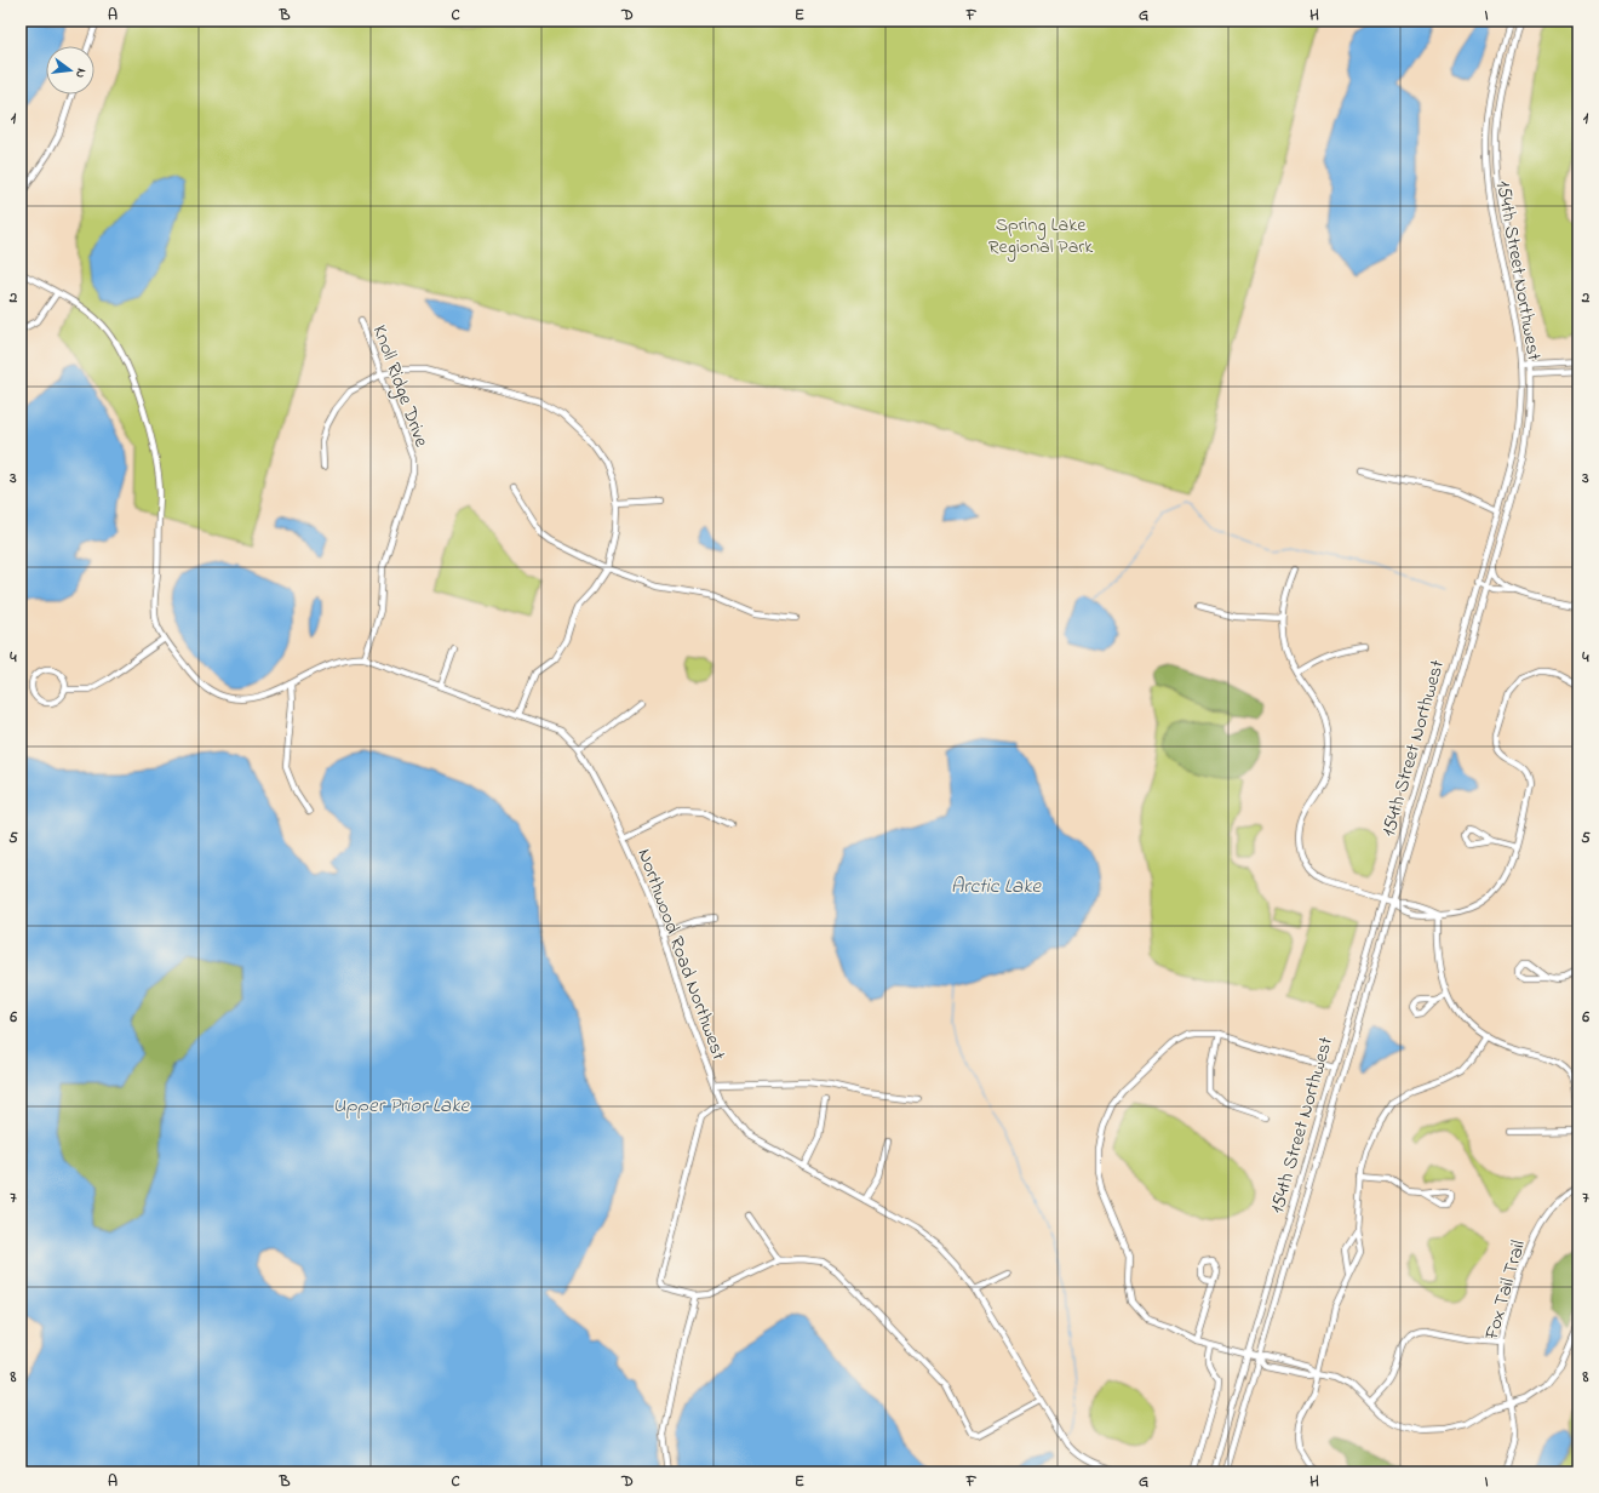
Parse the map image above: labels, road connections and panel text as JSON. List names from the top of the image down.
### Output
{
  "streets": {
    "street": [
      "154th Street Northwest",
      "Knoll Ridge Drive",
      "Northwood Road Northwest",
      "Fox Tail Trail"
    ]
  },
  "crossings": [
    ["Knoll Ridge Drive", "Northwood Road Northwest"]
  ],
  "water": ["Arctic Lake", "Upper Prior Lake"],
  "parks": ["Spring Lake Regional Park"],
  "north": "right",
  "grid": {
    "columns": [
      "A",
      "B",
      "C",
      "D",
      "E",
      "F",
      "G",
      "H",
      "I"
    ],
    "rows": [
      "1",
      "2",
      "3",
      "4",
      "5",
      "6",
      "7",
      "8"
    ]
  }
}
